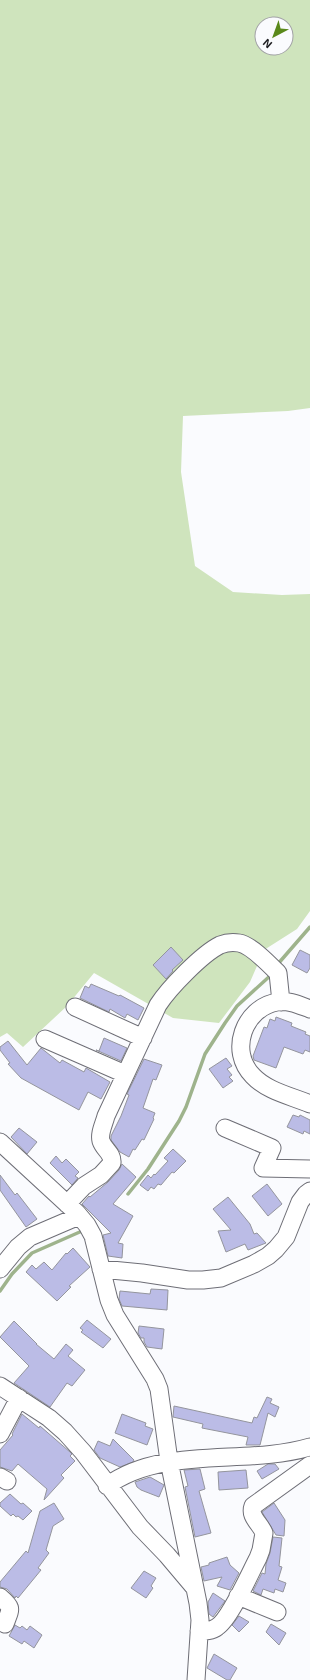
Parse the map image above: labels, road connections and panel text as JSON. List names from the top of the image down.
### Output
{
  "north": "bottom left"
}
